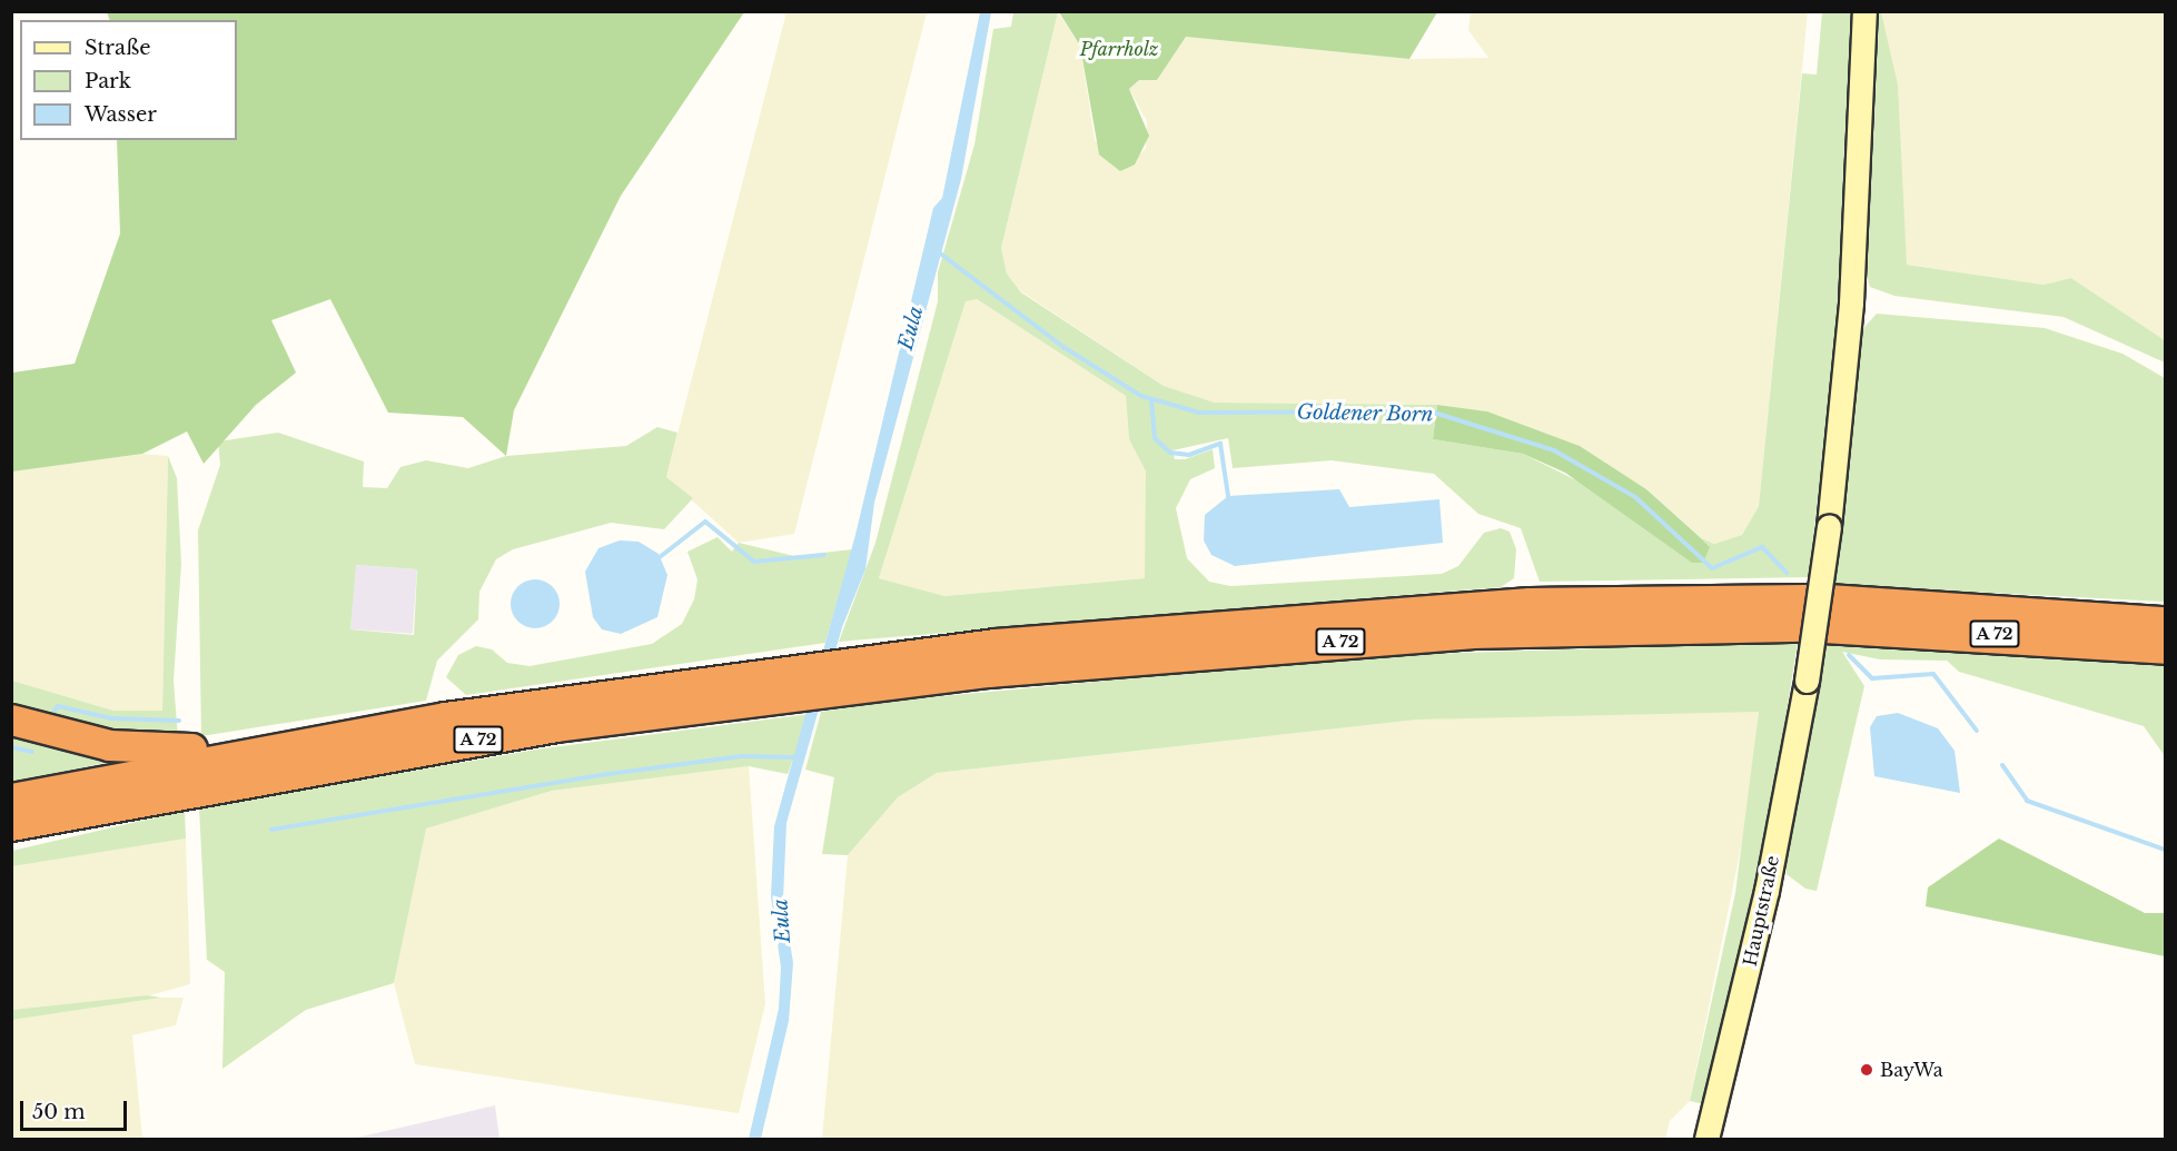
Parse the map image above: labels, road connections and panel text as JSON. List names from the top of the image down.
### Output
{
  "streets": {
    "highway": ["A 72"],
    "street": ["Hauptstraße"]
  },
  "water": ["Eula", "Goldener Born"],
  "parks": ["Pfarrholz"],
  "places": ["BayWa"],
  "legend": ["Straße", "Park", "Wasser"],
  "scale_bar": "50 m"
}
